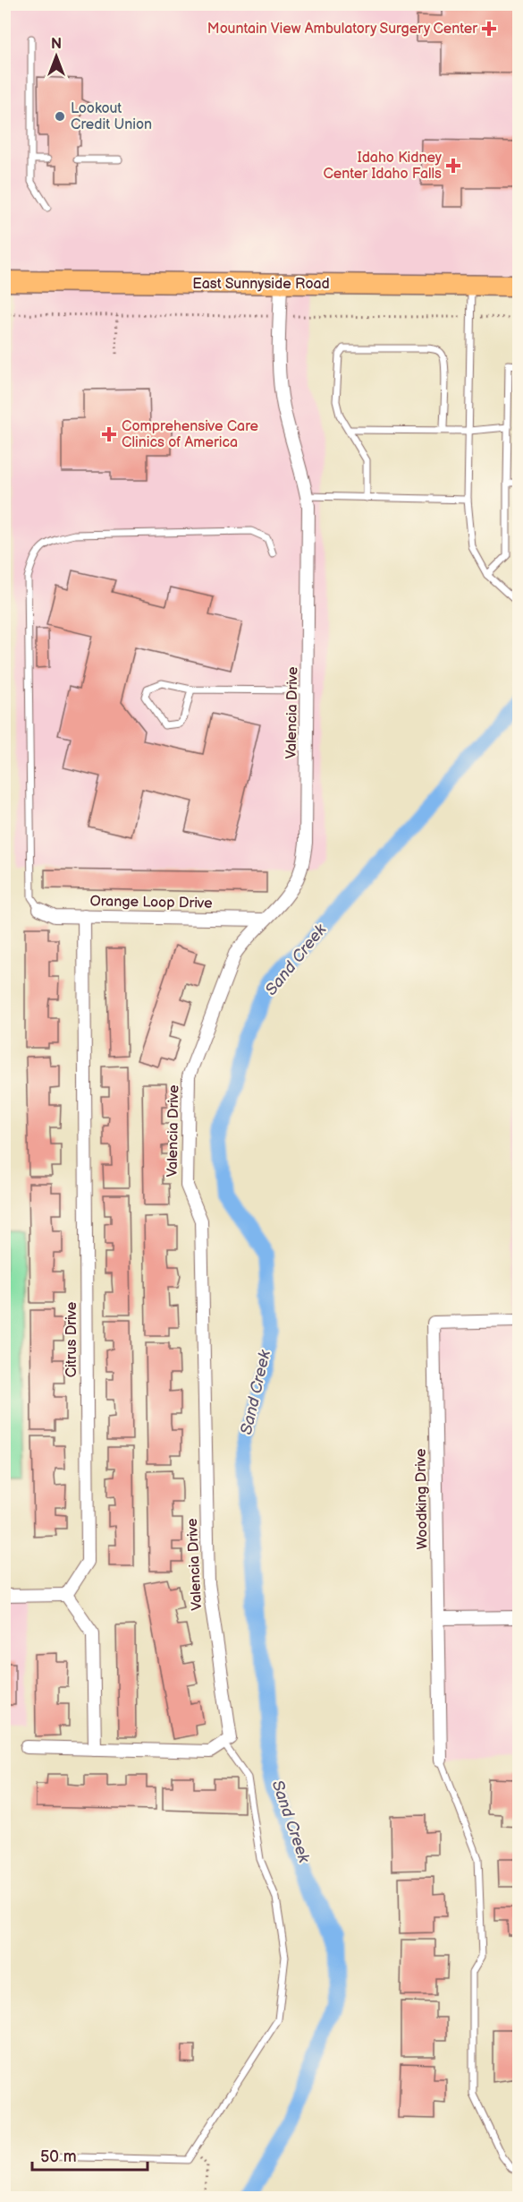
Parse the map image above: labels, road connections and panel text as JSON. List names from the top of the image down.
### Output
{
  "streets": {
    "main road": ["East Sunnyside Road"],
    "street": [
      "Valencia Drive",
      "Orange Loop Drive",
      "Citrus Drive",
      "Woodking Drive"
    ]
  },
  "crossings": [
    ["East Sunnyside Road", "Valencia Drive"],
    ["Valencia Drive", "Orange Loop Drive"],
    ["Orange Loop Drive", "Citrus Drive"]
  ],
  "water": ["Sand Creek"],
  "places": {
    "health": ["Mountain View Ambulatory Surgery Center", "Idaho Kidney Center Idaho Falls", "Comprehensive Care Clinics of America"],
    "other": ["Lookout Credit Union"]
  },
  "scale_bar": "50 m",
  "north": "top"
}
